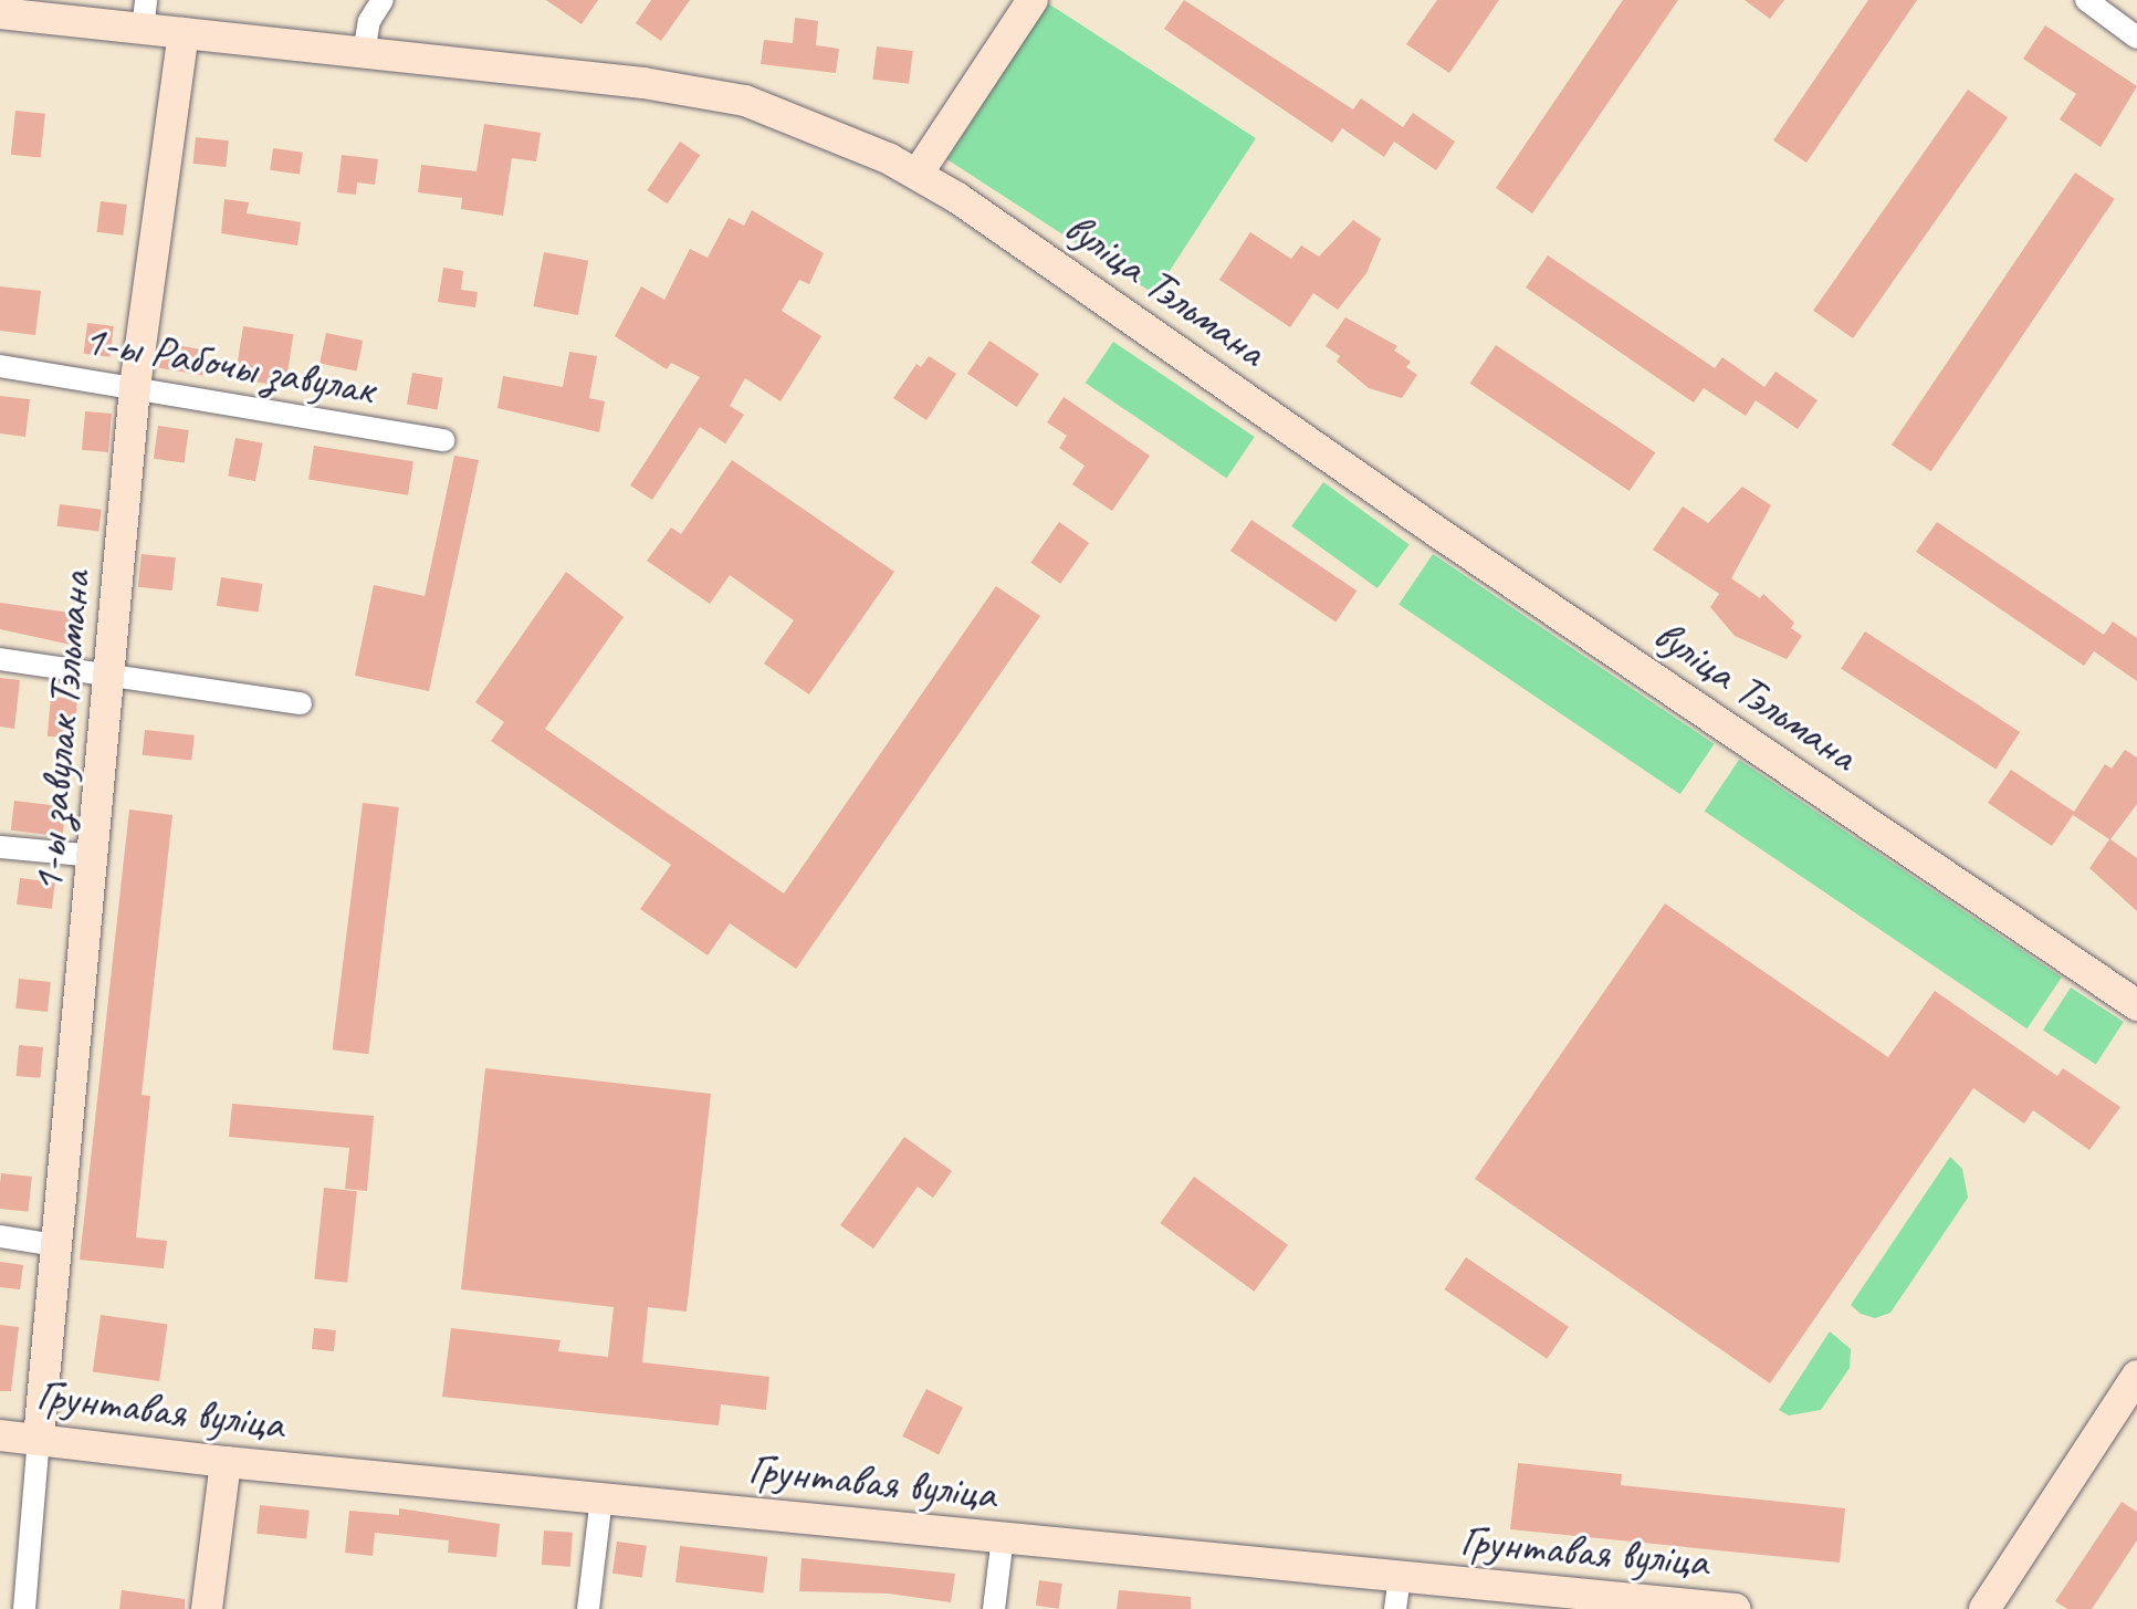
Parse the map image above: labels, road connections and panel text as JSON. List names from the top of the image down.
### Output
{
  "streets": {
    "main road": ["вуліца Тэльмана", "1-ы завулак Тэльмана", "Грунтавая вуліца"],
    "street": ["1-ы Рабочы завулак"]
  },
  "crossings": [
    ["вуліца Тэльмана", "1-ы завулак Тэльмана"],
    ["1-ы Рабочы завулак", "1-ы завулак Тэльмана"],
    ["1-ы завулак Тэльмана", "Грунтавая вуліца"]
  ]
}
